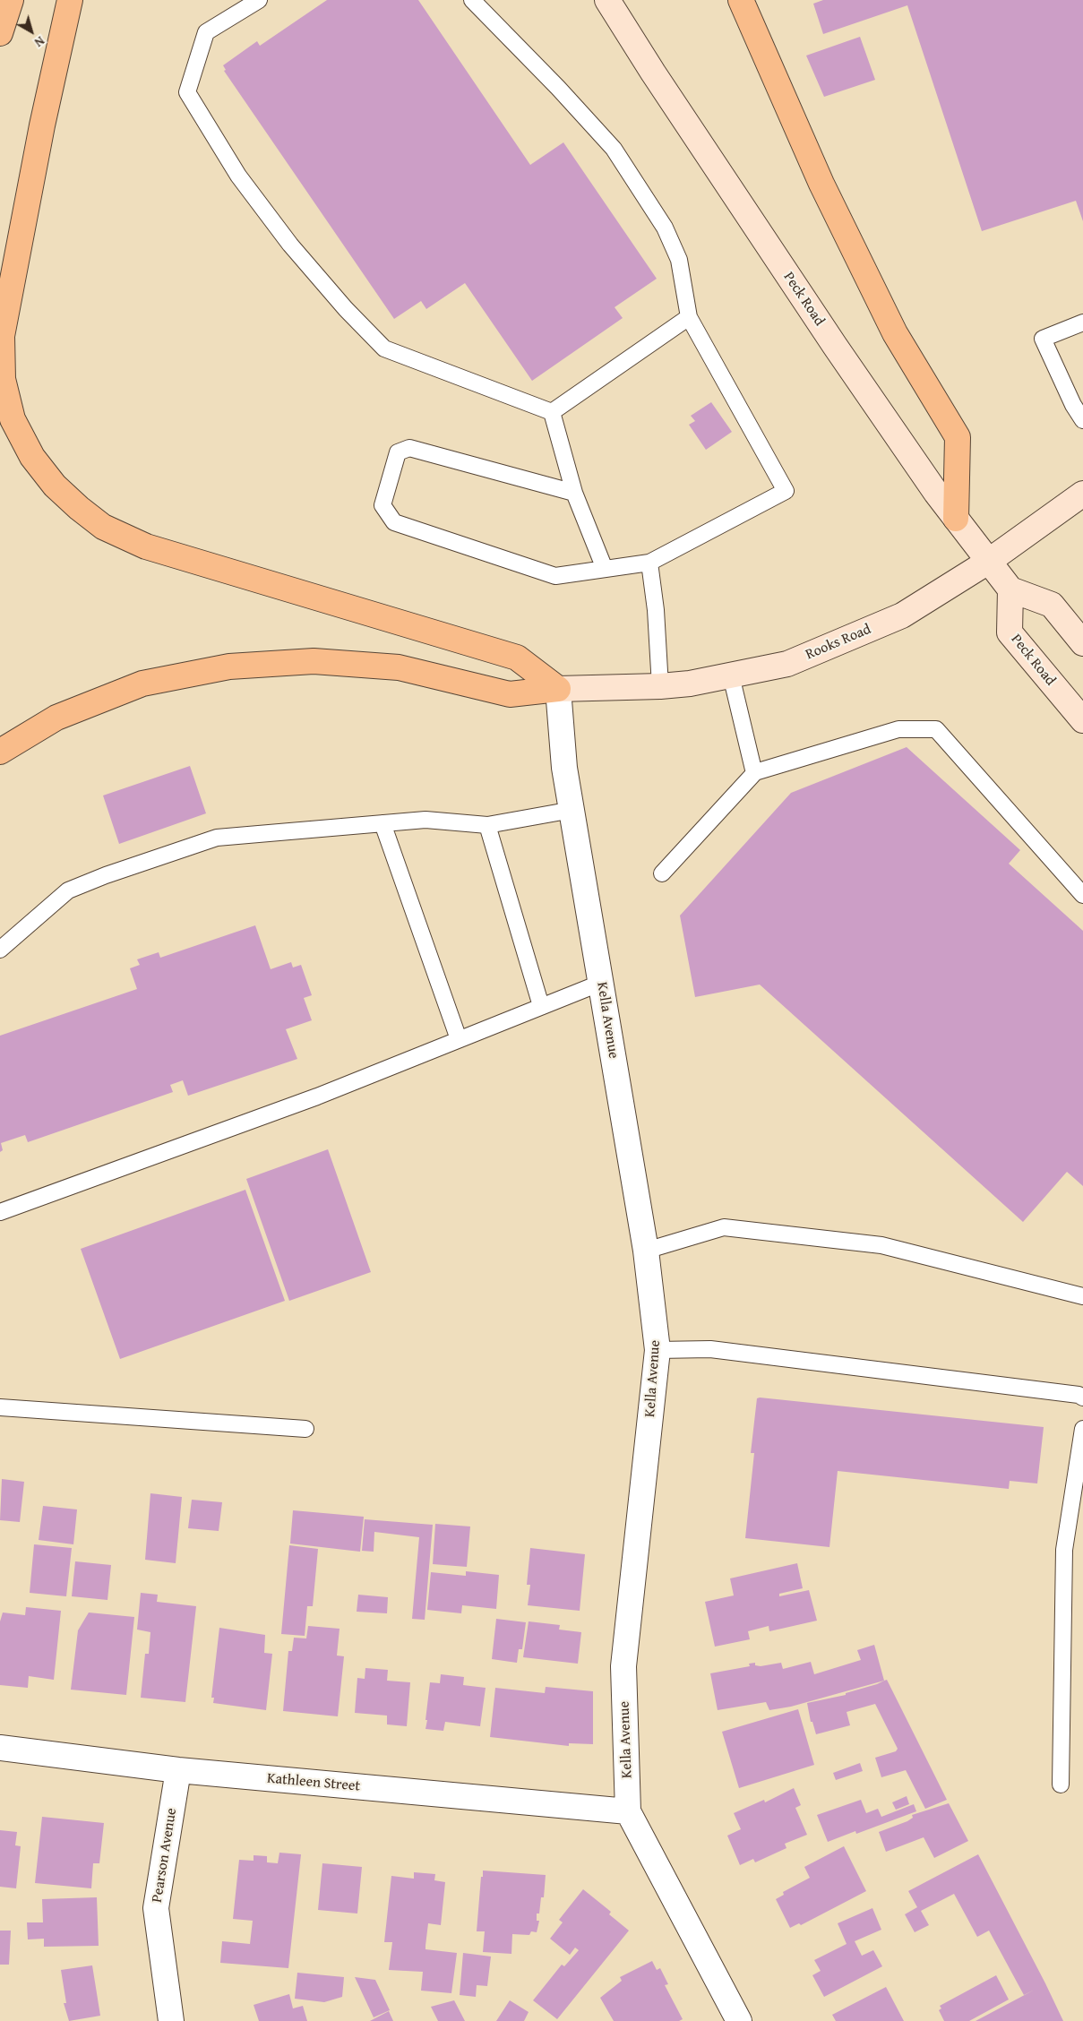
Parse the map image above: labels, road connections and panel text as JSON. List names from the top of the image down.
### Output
{
  "streets": {
    "main road": ["Peck Road", "Rooks Road"],
    "street": ["Kella Avenue", "Kathleen Street", "Pearson Avenue"]
  },
  "crossings": [
    ["Peck Road", "Rooks Road"],
    ["Rooks Road", "Kella Avenue"],
    ["Kella Avenue", "Kathleen Street"],
    ["Kathleen Street", "Pearson Avenue"]
  ],
  "north": "bottom right"
}
